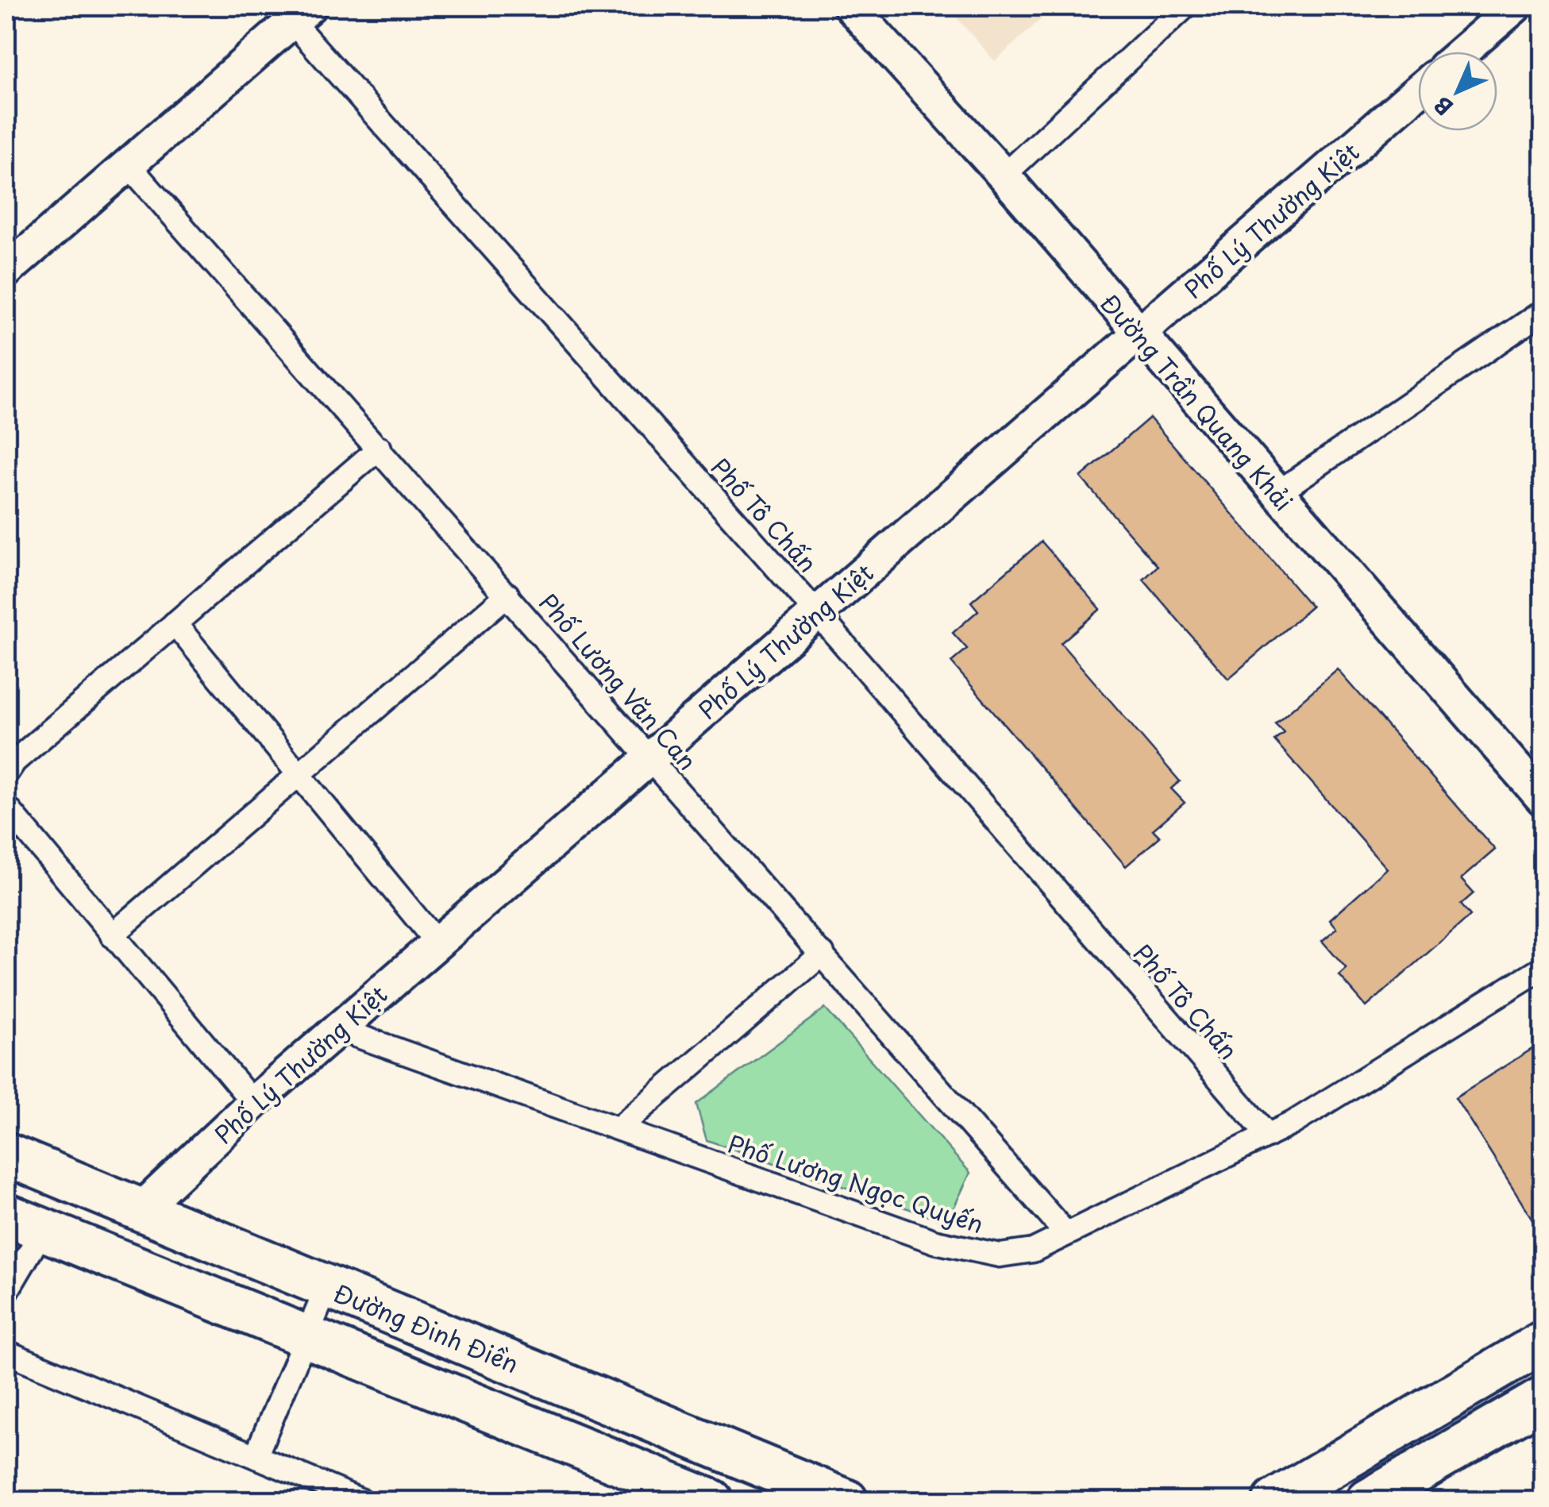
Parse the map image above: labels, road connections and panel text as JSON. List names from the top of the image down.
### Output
{
  "streets": {
    "highway": ["Đường Đinh Điền"],
    "street": [
      "Phố Lý Thường Kiệt",
      "Đường Trần Quang Khải",
      "Phố Tô Chấn",
      "Phố Lương Văn Can",
      "Phố Lương Ngọc Quyến"
    ]
  },
  "crossings": [
    ["Phố Lý Thường Kiệt", "Đường Trần Quang Khải"],
    ["Phố Lý Thường Kiệt", "Phố Tô Chấn"],
    ["Phố Lý Thường Kiệt", "Phố Lương Văn Can"],
    ["Phố Lý Thường Kiệt", "Phố Lương Ngọc Quyến"],
    ["Phố Lý Thường Kiệt", "Đường Đinh Điền"],
    ["Phố Tô Chấn", "Phố Lương Ngọc Quyến"],
    ["Phố Lương Văn Can", "Phố Lương Ngọc Quyến"]
  ],
  "north": "bottom left"
}
